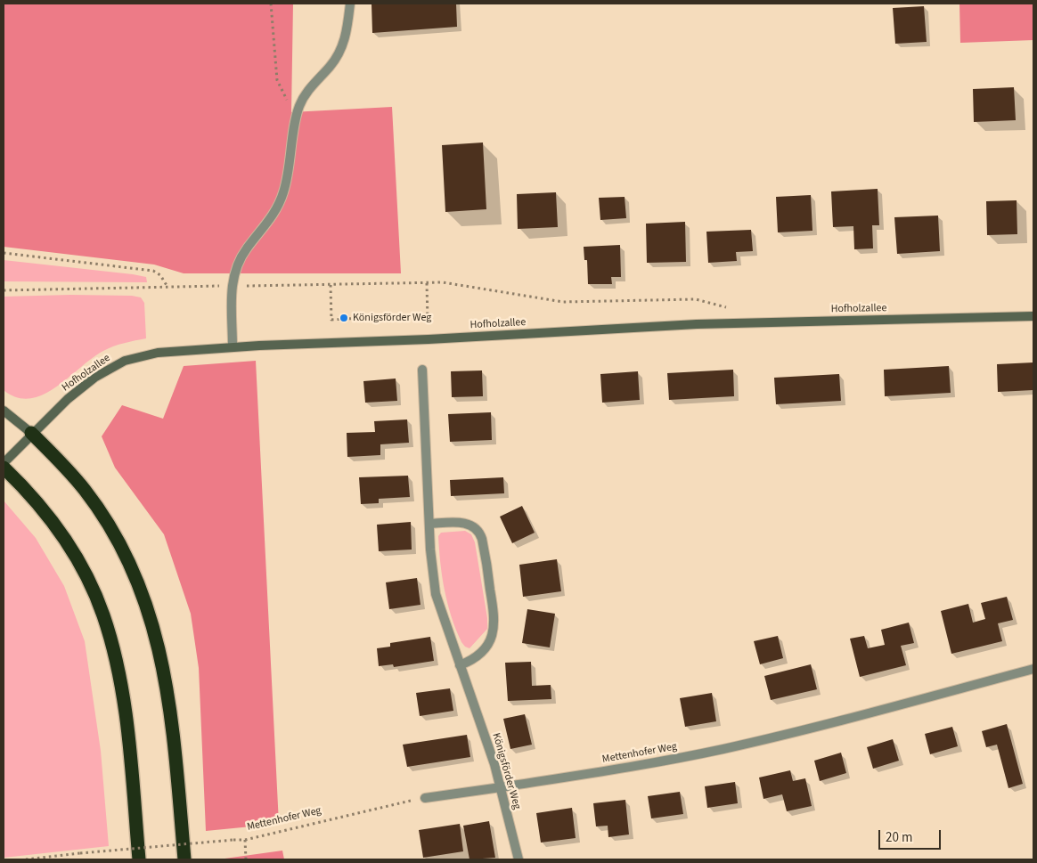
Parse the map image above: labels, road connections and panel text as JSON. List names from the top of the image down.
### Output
{
  "streets": {
    "street": ["Hofholzallee", "Mettenhofer Weg", "Königsförder Weg"]
  },
  "crossings": [
    ["Mettenhofer Weg", "Königsförder Weg"]
  ],
  "places": ["Königsförder Weg"],
  "scale_bar": "20 m"
}
